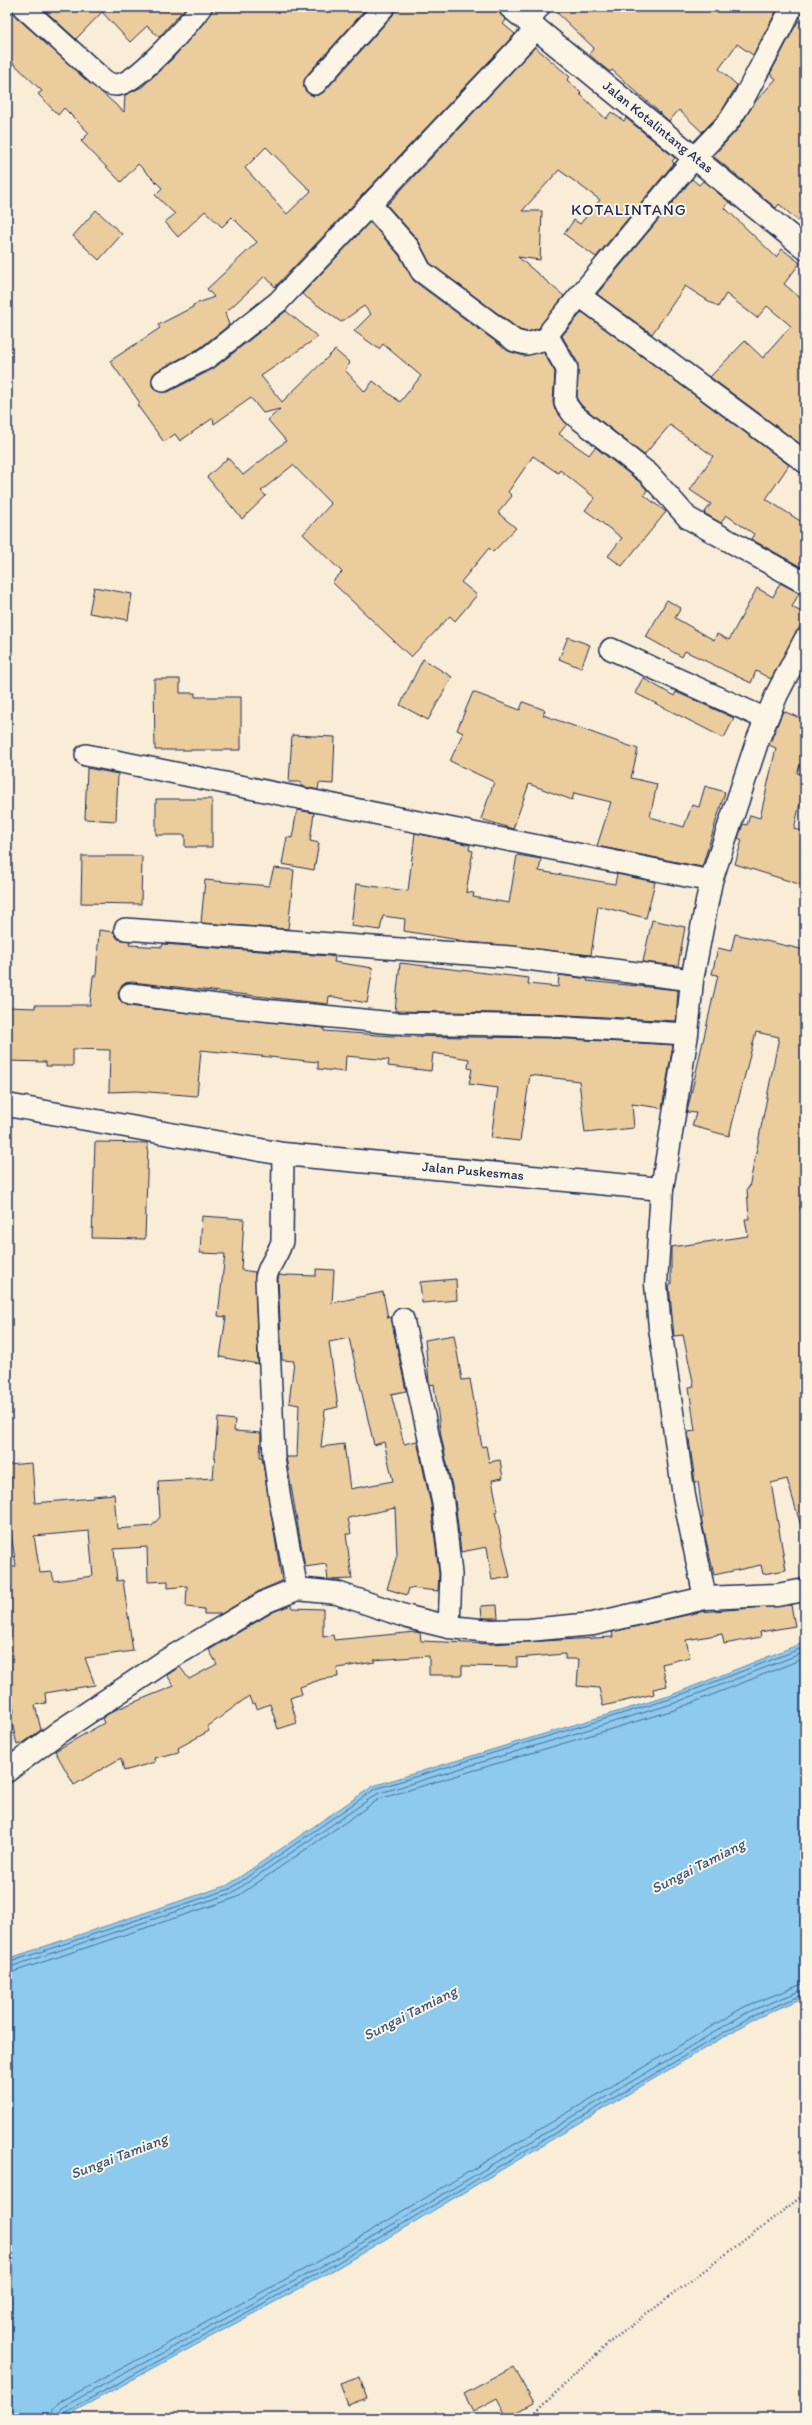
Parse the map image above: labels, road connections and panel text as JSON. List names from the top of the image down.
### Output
{
  "streets": {
    "street": ["Jalan Kotalintang Atas", "Jalan Puskesmas"]
  },
  "districts": ["KOTALINTANG"],
  "water": ["Sungai Tamiang"]
}
